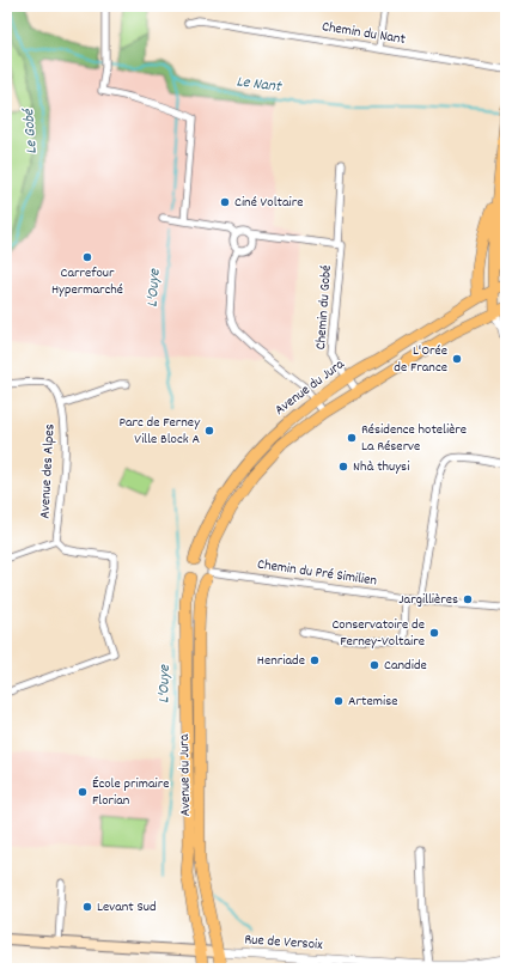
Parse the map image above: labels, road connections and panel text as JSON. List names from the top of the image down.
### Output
{
  "streets": {
    "main road": ["Avenue du Jura", "Rue de Versoix"],
    "street": [
      "Chemin du Nant",
      "Chemin du Gobé",
      "Avenue des Alpes",
      "Chemin du Pré Similien"
    ]
  },
  "crossings": [
    ["Chemin du Gobé", "Avenue du Jura"],
    ["Avenue du Jura", "Chemin du Pré Similien"],
    ["Avenue du Jura", "Rue de Versoix"]
  ],
  "water": ["Le Nant", "Le Gobé", "L'Ouye"],
  "places": [
    "Ciné Voltaire",
    "Carrefour Hypermarché",
    "L'Orée de France",
    "Parc de Ferney Ville Block A",
    "Résidence hotelière La Réserve",
    "Nhà thuysi",
    "Jargillières",
    "Conservatoire de Ferney-Voltaire",
    "Henriade",
    "Candide",
    "Artemise",
    "École primaire Florian",
    "Levant Sud"
  ]
}
